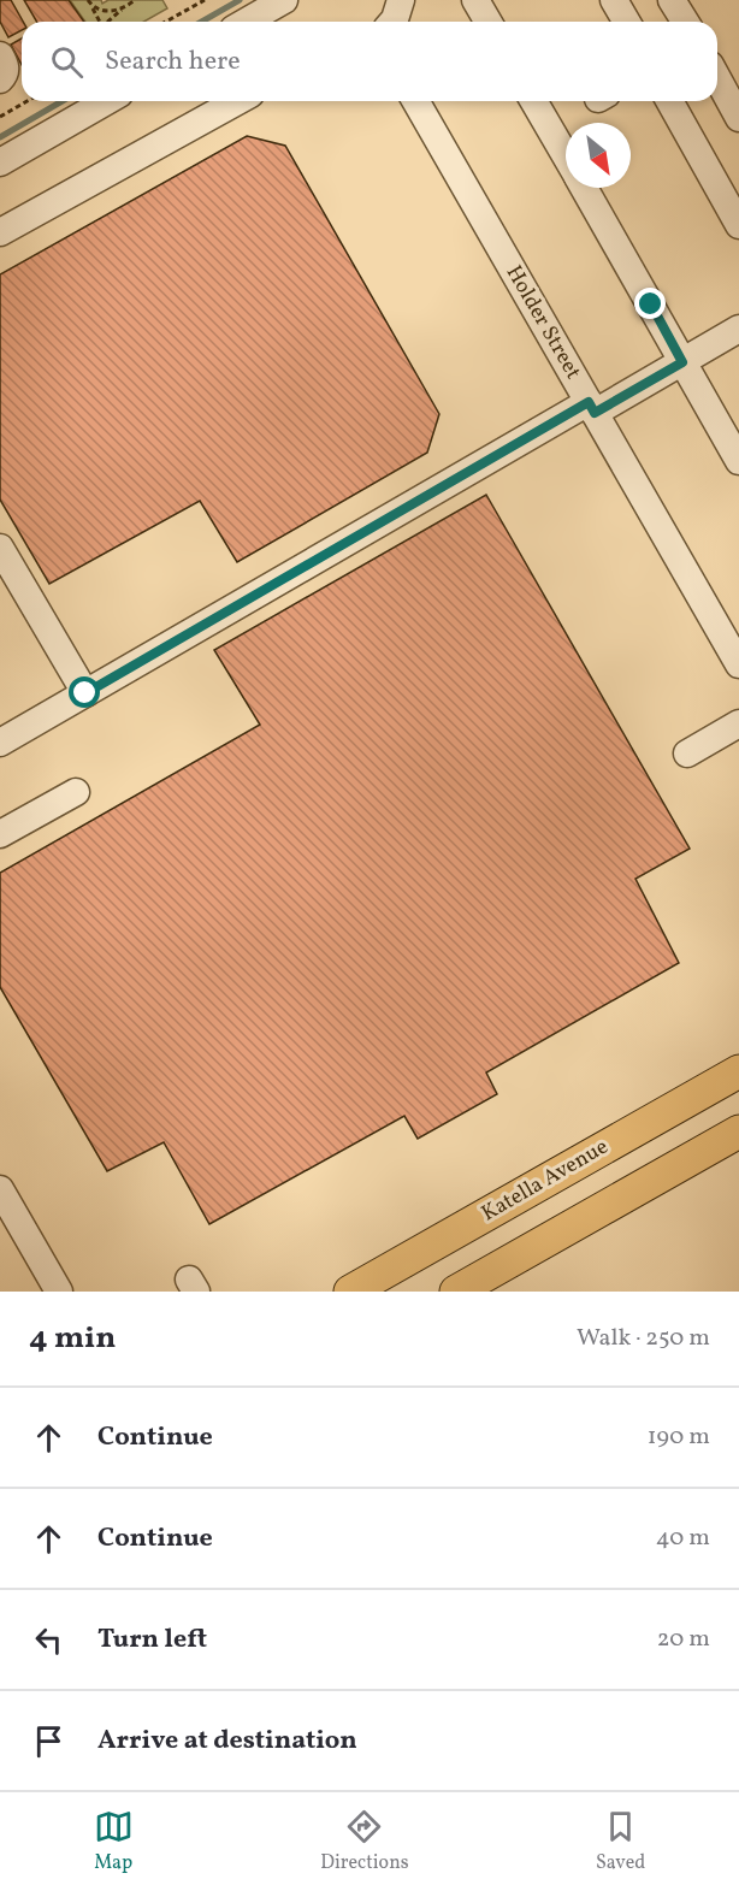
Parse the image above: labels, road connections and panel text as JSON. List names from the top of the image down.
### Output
{
  "streets": {
    "main road": ["Katella Avenue"],
    "street": ["Holder Street"]
  },
  "north": "bottom right",
  "page": {
    "search": "Search here",
    "heading": ["4 min", "Walk · 250 m"],
    "list": [
      ["Continue", "190 m"],
      ["Continue", "40 m"],
      ["Turn left", "20 m"],
      "Arrive at destination"
    ],
    "nav": ["Map", "Directions", "Saved"]
  }
}
